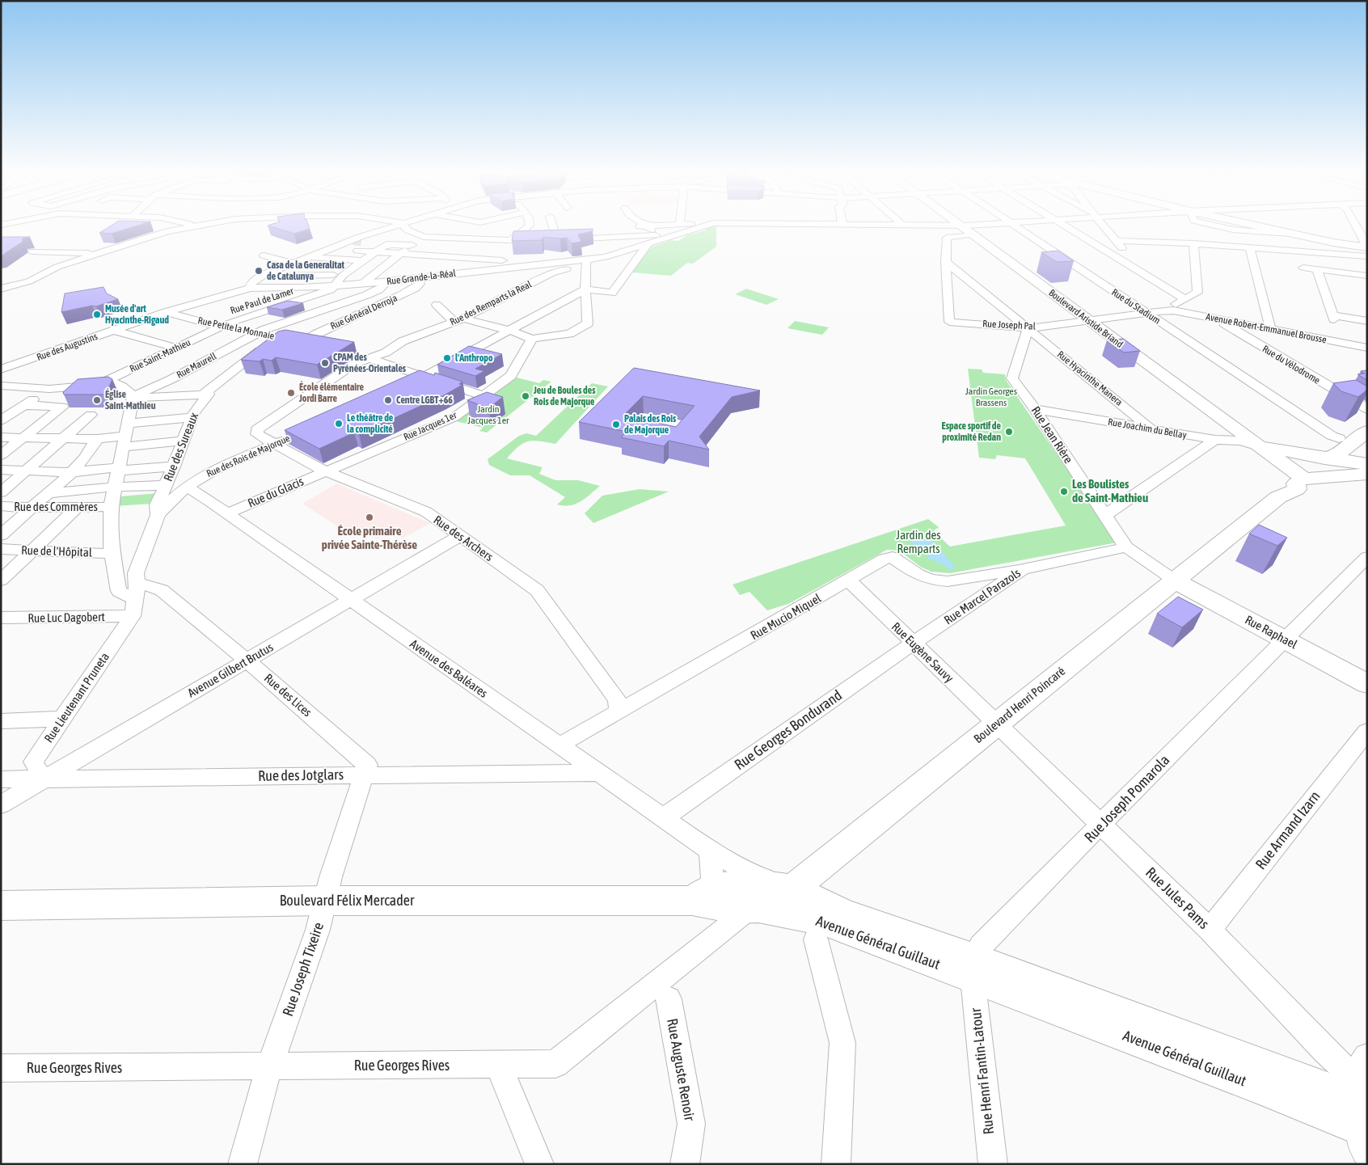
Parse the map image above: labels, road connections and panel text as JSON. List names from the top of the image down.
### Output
{
  "streets": {
    "main road": [
      "Boulevard Aristide Briand",
      "Rue Raphael",
      "Boulevard Henri Poincaré",
      "Boulevard Félix Mercader",
      "Avenue Général Guillaut"
    ],
    "street": [
      "Rue Grande-la-Réal",
      "Rue Paul de Lamer",
      "Rue des Remparts la Real",
      "Rue du Stadium",
      "Rue Général Derroja",
      "Rue Joseph Pal",
      "Rue Petite la Monnaie",
      "Avenue Robert-Emmanuel Brousse",
      "Rue des Augustins",
      "Rue Saint-Mathieu",
      "Rue du Vélodrome",
      "Rue Maurell",
      "Rue Hyacinthe Manera",
      "Rue Jacques 1er",
      "Rue Joachim du Bellay",
      "Rue Jean Rière",
      "Rue des Sureaux",
      "Rue des Rois de Majorque",
      "Rue du Glacis",
      "Rue des Commères",
      "Rue des Archers",
      "Rue de l'Hôpital",
      "Rue Marcel Parazols",
      "Rue Mucio Miquel",
      "Rue Luc Dagobert",
      "Rue Eugène Sauvy",
      "Avenue des Baléares",
      "Avenue Gilbert Brutus",
      "Rue des Lices",
      "Rue Lieutenant Pruneta",
      "Rue Georges Bondurand",
      "Rue des Jotglars",
      "Rue Joseph Pomarola",
      "Rue Armand Izarn",
      "Rue Jules Pams",
      "Rue Joseph Tixeire",
      "Rue Georges Rives",
      "Rue Auguste Renoir",
      "Rue Henri Fantin-Latour"
    ]
  },
  "crossings": [
    ["Rue Grande-la-Réal", "Rue Paul de Lamer"],
    ["Rue Grande-la-Réal", "Rue des Remparts la Real"],
    ["Rue Grande-la-Réal", "Rue Général Derroja"],
    ["Rue Grande-la-Réal", "Rue des Augustins"],
    ["Rue Grande-la-Réal", "Rue Saint-Mathieu"],
    ["Rue Grande-la-Réal", "Rue Maurell"],
    ["Rue Paul de Lamer", "Rue Petite la Monnaie"],
    ["Rue des Remparts la Real", "Rue des Archers"],
    ["Rue du Stadium", "Rue Joseph Pal"],
    ["Rue Général Derroja", "Rue Petite la Monnaie"],
    ["Boulevard Aristide Briand", "Rue Joseph Pal"],
    ["Boulevard Aristide Briand", "Rue Joachim du Bellay"],
    ["Boulevard Aristide Briand", "Boulevard Henri Poincaré"],
    ["Rue Joseph Pal", "Avenue Robert-Emmanuel Brousse"],
    ["Rue Joseph Pal", "Rue Hyacinthe Manera"],
    ["Rue Joseph Pal", "Rue Jean Rière"],
    ["Rue Petite la Monnaie", "Rue des Augustins"],
    ["Rue Petite la Monnaie", "Rue Saint-Mathieu"],
    ["Rue Petite la Monnaie", "Rue Maurell"],
    ["Rue Petite la Monnaie", "Rue des Sureaux"],
    ["Avenue Robert-Emmanuel Brousse", "Rue du Vélodrome"],
    ["Rue Hyacinthe Manera", "Rue Joachim du Bellay"],
    ["Rue Hyacinthe Manera", "Rue Jean Rière"],
    ["Rue Jacques 1er", "Rue du Glacis"],
    ["Rue Jacques 1er", "Rue des Archers"],
    ["Rue Joachim du Bellay", "Rue Jean Rière"],
    ["Rue Jean Rière", "Rue Marcel Parazols"],
    ["Rue Jean Rière", "Rue Raphael"],
    ["Rue Jean Rière", "Boulevard Henri Poincaré"],
    ["Rue des Sureaux", "Rue des Rois de Majorque"],
    ["Rue des Rois de Majorque", "Rue des Archers"],
    ["Rue des Rois de Majorque", "Avenue des Baléares"],
    ["Rue du Glacis", "Rue des Archers"],
    ["Rue du Glacis", "Avenue des Baléares"],
    ["Rue des Archers", "Rue Mucio Miquel"],
    ["Rue des Archers", "Avenue Gilbert Brutus"],
    ["Rue Marcel Parazols", "Rue Mucio Miquel"],
    ["Rue Marcel Parazols", "Rue Eugène Sauvy"],
    ["Rue Marcel Parazols", "Rue Georges Bondurand"],
    ["Rue Mucio Miquel", "Rue Eugène Sauvy"],
    ["Rue Mucio Miquel", "Avenue des Baléares"],
    ["Rue Luc Dagobert", "Rue des Lices"],
    ["Rue Luc Dagobert", "Rue Lieutenant Pruneta"],
    ["Rue Raphael", "Boulevard Henri Poincaré"],
    ["Rue Raphael", "Rue Joseph Pomarola"],
    ["Rue Eugène Sauvy", "Boulevard Henri Poincaré"],
    ["Rue Eugène Sauvy", "Rue Georges Bondurand"],
    ["Rue Eugène Sauvy", "Rue Jules Pams"],
    ["Avenue des Baléares", "Avenue Gilbert Brutus"],
    ["Avenue des Baléares", "Boulevard Henri Poincaré"],
    ["Avenue des Baléares", "Rue Georges Bondurand"],
    ["Avenue des Baléares", "Rue des Jotglars"],
    ["Avenue des Baléares", "Avenue Général Guillaut"],
    ["Avenue Gilbert Brutus", "Rue des Lices"],
    ["Avenue Gilbert Brutus", "Rue Lieutenant Pruneta"],
    ["Avenue Gilbert Brutus", "Rue des Jotglars"],
    ["Rue des Lices", "Rue Lieutenant Pruneta"],
    ["Rue des Lices", "Rue des Jotglars"],
    ["Rue des Lices", "Rue Joseph Tixeire"],
    ["Rue Lieutenant Pruneta", "Rue des Jotglars"],
    ["Boulevard Henri Poincaré", "Rue Jules Pams"],
    ["Boulevard Henri Poincaré", "Avenue Général Guillaut"],
    ["Boulevard Henri Poincaré", "Rue Georges Rives"],
    ["Rue des Jotglars", "Rue Joseph Tixeire"],
    ["Rue Joseph Pomarola", "Rue Jules Pams"],
    ["Rue Joseph Pomarola", "Avenue Général Guillaut"],
    ["Rue Joseph Pomarola", "Rue Henri Fantin-Latour"],
    ["Rue Armand Izarn", "Rue Jules Pams"],
    ["Rue Jules Pams", "Avenue Général Guillaut"],
    ["Boulevard Félix Mercader", "Avenue Général Guillaut"],
    ["Boulevard Félix Mercader", "Rue Joseph Tixeire"],
    ["Avenue Général Guillaut", "Rue Georges Rives"],
    ["Avenue Général Guillaut", "Rue Henri Fantin-Latour"],
    ["Rue Joseph Tixeire", "Rue Georges Rives"]
  ],
  "parks": ["Jardin Georges Brassens", "Jardin Jacques 1er", "Jardin des Remparts"],
  "places": [
    "Casa de la Generalitat de Catalunya",
    "Musée d'art Hyacinthe-Rigaud",
    "l'Anthropo",
    "CPAM des Pyrénées-Orientales",
    "École élémentaire Jordi Barre",
    "Jeu de Boules des Rois de Majorque",
    "Église Saint-Mathieu",
    "Centre LGBT+66",
    "Le théâtre de la complicité",
    "Palais des Rois de Majorque",
    "Espace sportif de proximité Redan",
    "Les Boulistes de Saint-Mathieu",
    "École primaire privée Sainte-Thérèse"
  ]
}
